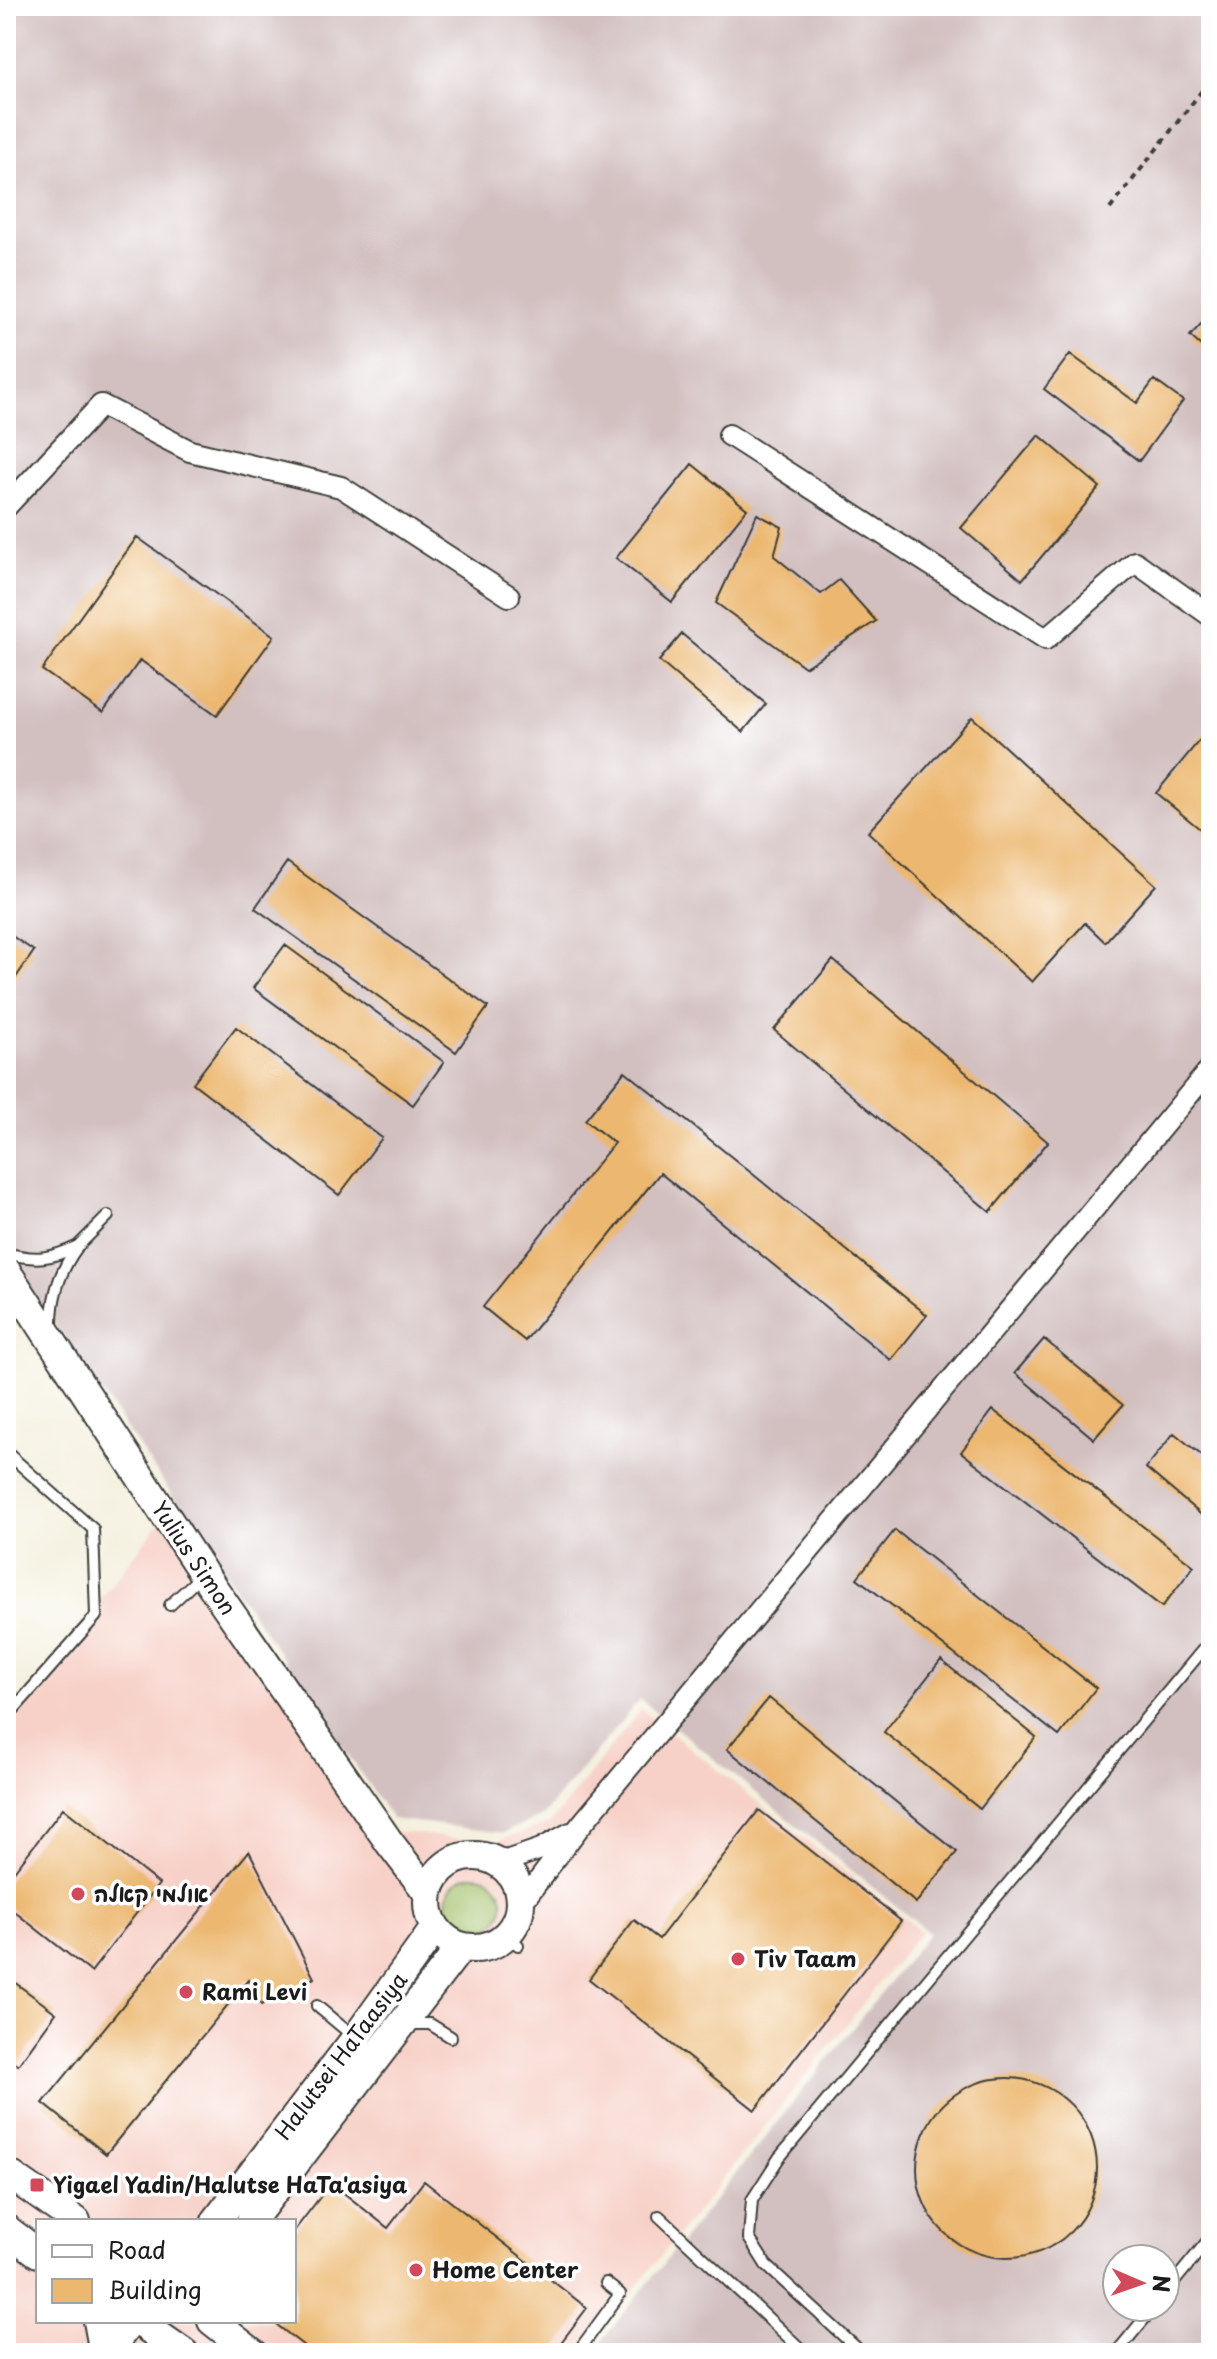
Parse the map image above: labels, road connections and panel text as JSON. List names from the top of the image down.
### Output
{
  "streets": {
    "street": ["Yulius Simon", "Halutsei HaTaasiya"]
  },
  "crossings": [
    ["Yulius Simon", "Halutsei HaTaasiya"]
  ],
  "places": {
    "other": [
      "אולמי קאלה",
      "Tiv Taam",
      "Rami Levi",
      "Home Center"
    ],
    "transit": ["Yigael Yadin/Halutse HaTa'asiya"]
  },
  "legend": ["Road", "Building"],
  "north": "right"
}
